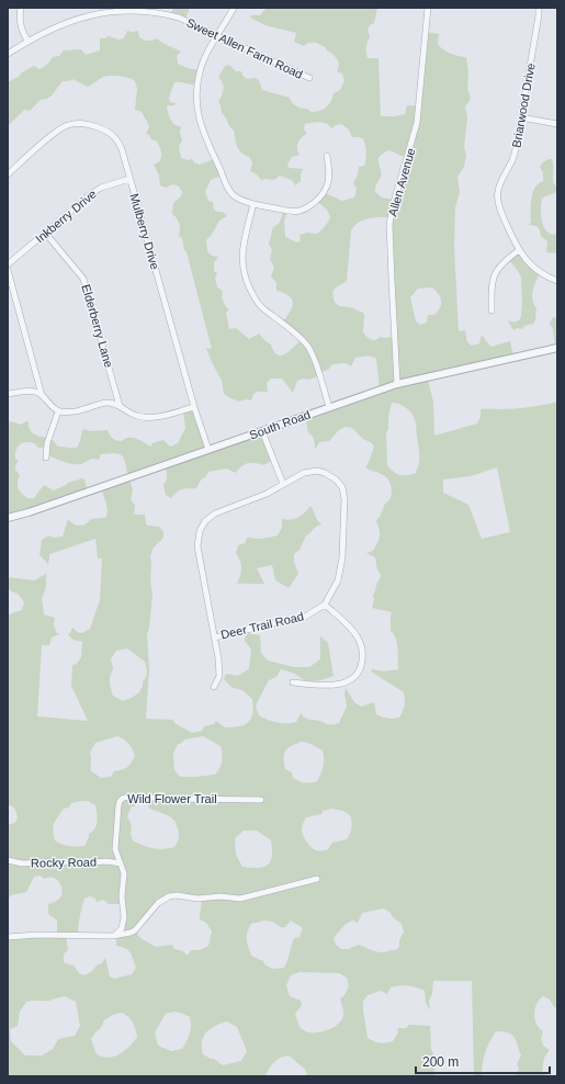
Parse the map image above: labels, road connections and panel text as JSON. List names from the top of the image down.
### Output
{
  "streets": {
    "street": [
      "Sweet Allen Farm Road",
      "Briarwood Drive",
      "Allen Avenue",
      "Inkberry Drive",
      "Mulberry Drive",
      "Elderberry Lane",
      "South Road",
      "Deer Trail Road",
      "Wild Flower Trail",
      "Rocky Road"
    ]
  },
  "crossings": [
    ["Allen Avenue", "South Road"],
    ["Inkberry Drive", "Mulberry Drive"],
    ["Inkberry Drive", "Elderberry Lane"],
    ["Mulberry Drive", "South Road"],
    ["Wild Flower Trail", "Rocky Road"]
  ],
  "scale_bar": "200 m"
}
